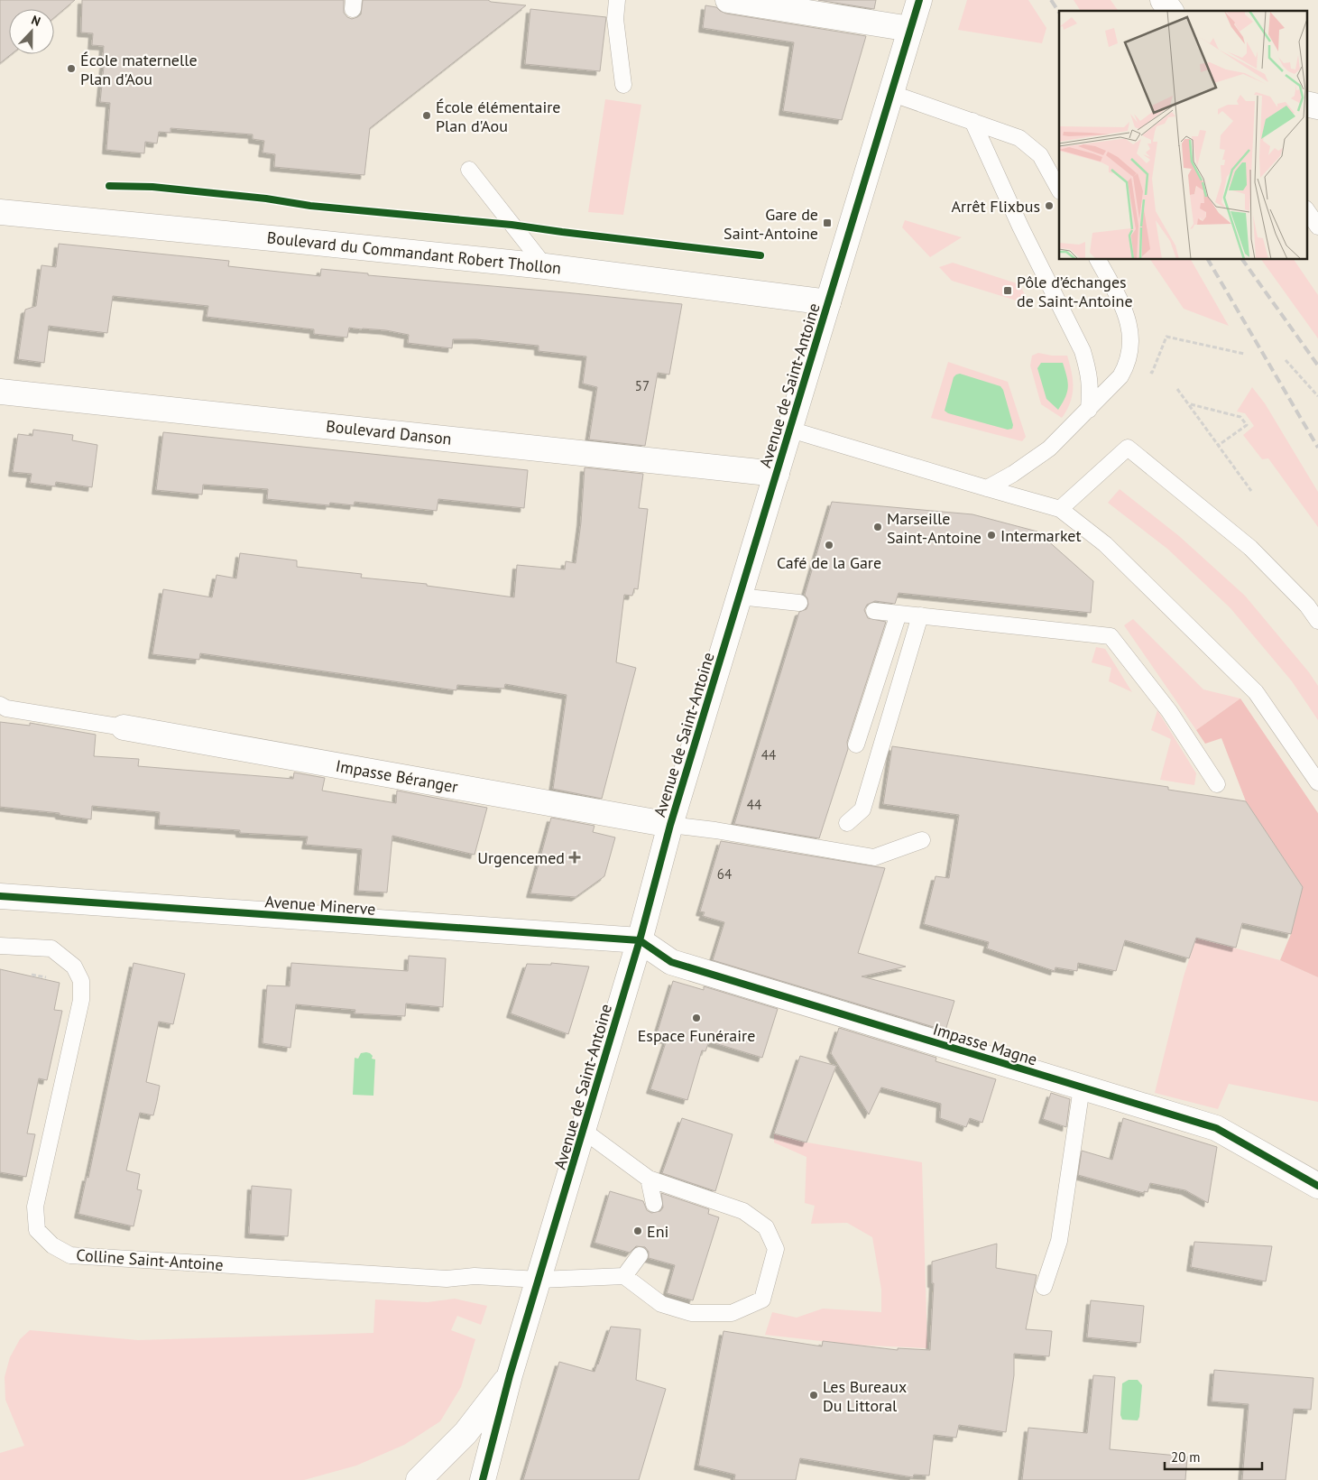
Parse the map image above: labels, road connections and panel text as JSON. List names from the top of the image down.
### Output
{
  "streets": {
    "street": [
      "Boulevard du Commandant Robert Thollon",
      "Avenue de Saint-Antoine",
      "Boulevard Danson",
      "Impasse Béranger",
      "Avenue Minerve",
      "Impasse Magne"
    ],
    "lane": ["Colline Saint-Antoine"]
  },
  "crossings": [
    ["Boulevard du Commandant Robert Thollon", "Avenue de Saint-Antoine"],
    ["Avenue de Saint-Antoine", "Boulevard Danson"],
    ["Avenue de Saint-Antoine", "Impasse Béranger"],
    ["Avenue de Saint-Antoine", "Avenue Minerve"],
    ["Avenue de Saint-Antoine", "Impasse Magne"],
    ["Avenue de Saint-Antoine", "Colline Saint-Antoine"],
    ["Avenue Minerve", "Impasse Magne"]
  ],
  "places": {
    "other": [
      "École maternelle Plan d'Aou",
      "École élémentaire Plan d'Aou",
      "Arrêt Flixbus",
      "Marseille Saint-Antoine",
      "Intermarket",
      "Café de la Gare",
      "Espace Funéraire",
      "Eni",
      "Les Bureaux Du Littoral"
    ],
    "transit": ["Gare de Saint-Antoine", "Pôle d’échanges de Saint-Antoine"],
    "health": ["Urgencemed"]
  },
  "house_numbers": [
    "57",
    "44",
    "44",
    "64"
  ],
  "scale_bar": "20 m",
  "north": "top"
}
